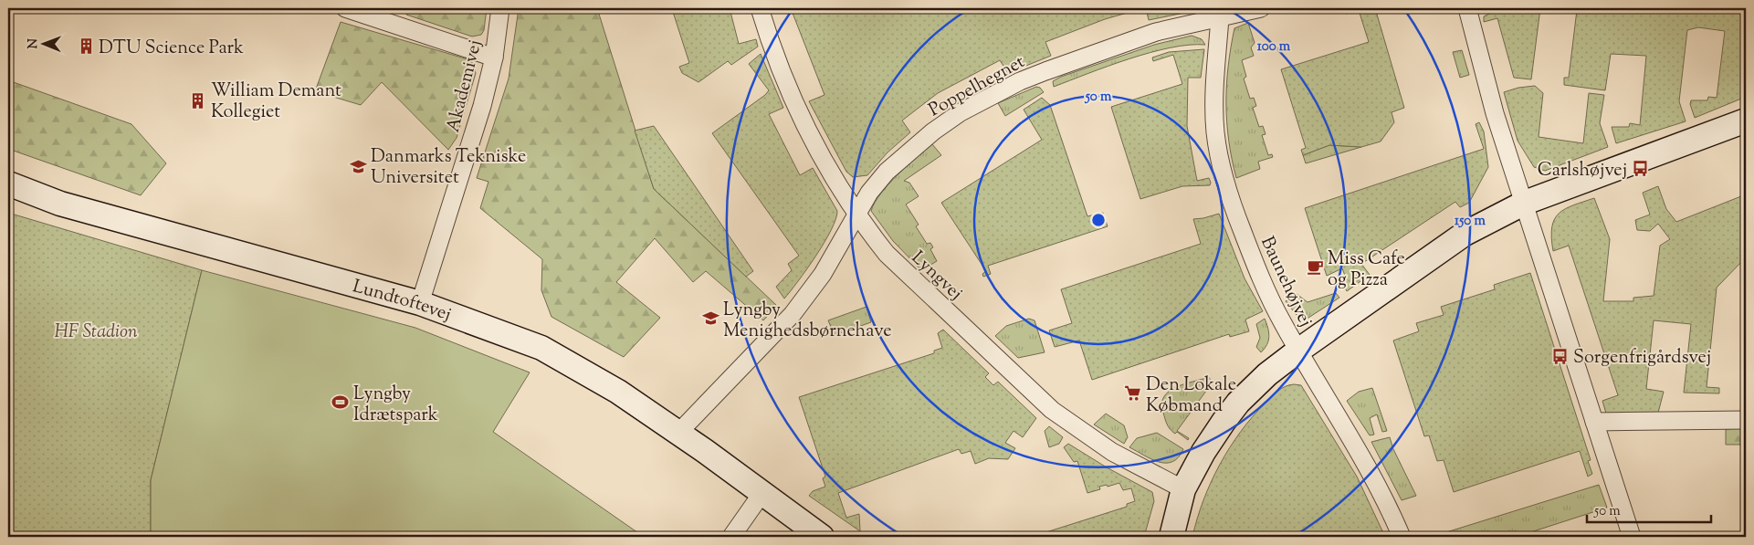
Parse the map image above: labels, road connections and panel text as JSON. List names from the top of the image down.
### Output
{
  "streets": {
    "street": [
      "Poppelhegnet",
      "Akademivej",
      "Lyngvej",
      "Baunehøjvej",
      "Lundtoftevej"
    ]
  },
  "crossings": [
    ["Poppelhegnet", "Lyngvej"],
    ["Poppelhegnet", "Baunehøjvej"],
    ["Poppelhegnet", "Lundtoftevej"],
    ["Akademivej", "Lundtoftevej"]
  ],
  "parks": ["HF Stadion"],
  "places": {
    "building": ["DTU Science Park", "William Demant Kollegiet"],
    "school or university": ["Danmarks Tekniske Universitet", "Lyngby Menighedsbørnehave"],
    "bus stop": ["Carlshøjvej", "Sorgenfrigårdsvej"],
    "cafe": ["Miss Cafe og Pizza"],
    "supermarket": ["Den Lokale Købmand"],
    "sports": ["Lyngby Idrætspark"]
  },
  "scale_bar": "50 m",
  "north": "left",
  "rings": ["100 m", "50 m", "150 m"]
}
